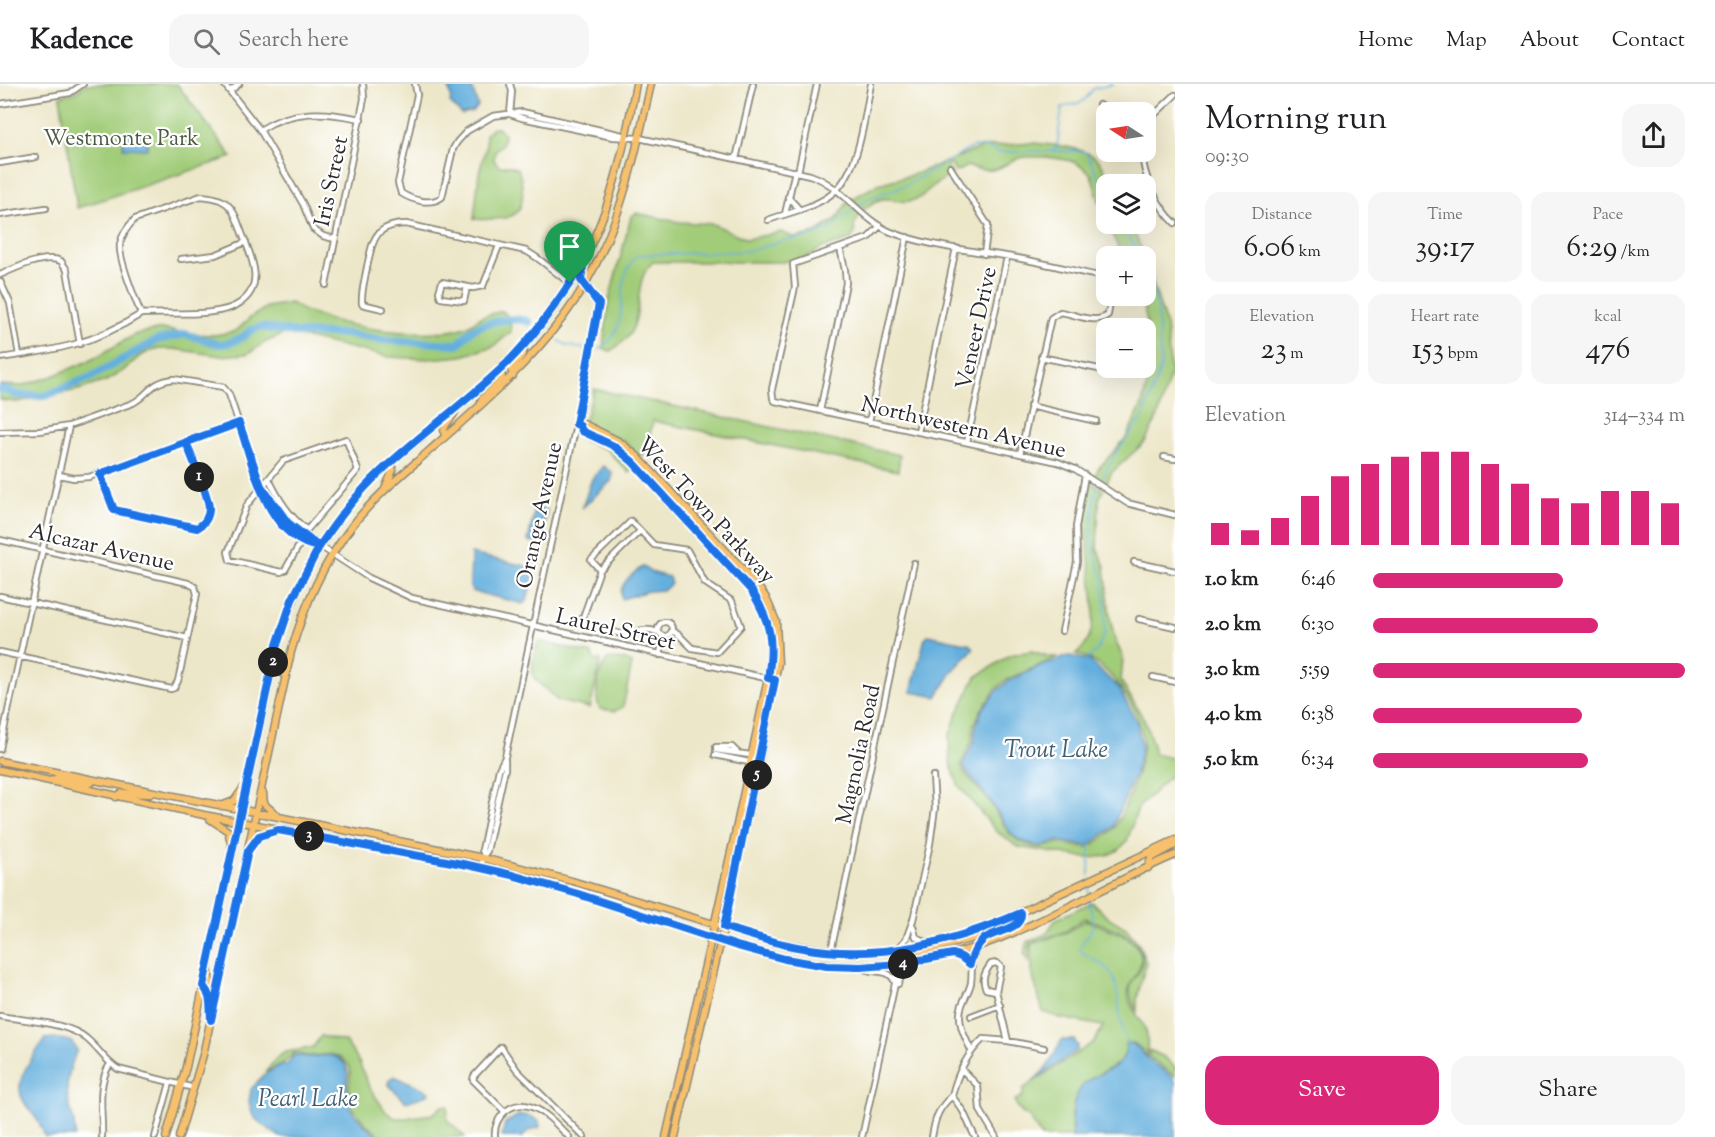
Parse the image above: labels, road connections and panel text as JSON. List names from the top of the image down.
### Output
{
  "streets": {
    "main road": ["West Town Parkway", "Orange Avenue"],
    "street": [
      "Iris Street",
      "Veneer Drive",
      "Northwestern Avenue",
      "Alcazar Avenue",
      "Laurel Street",
      "Magnolia Road"
    ]
  },
  "crossings": [
    ["Veneer Drive", "Northwestern Avenue"],
    ["West Town Parkway", "Orange Avenue"],
    ["West Town Parkway", "Laurel Street"],
    ["Orange Avenue", "Laurel Street"]
  ],
  "water": ["Trout Lake", "Pearl Lake"],
  "parks": ["Westmonte Park"],
  "north": "left",
  "page": {
    "header": "Kadence",
    "search": "Search here",
    "nav": [
      "Home",
      "Map",
      "About",
      "Contact"
    ],
    "heading": ["Morning run", "09:30"],
    "map_buttons": ["+", "−"],
    "stats": [
      ["Distance", "6.06 km"],
      ["Time", "39:17"],
      ["Pace", "6:29 /km"],
      ["Elevation", "23 m"],
      ["Heart rate", "153 bpm"],
      ["kcal", "476"]
    ],
    "chart": ["Elevation", "314–334 m"],
    "pins": [
      "1",
      "2",
      "5",
      "3",
      "4"
    ],
    "list": [
      {
        "name": "1.0 km",
        "note": "6:46"
      },
      {
        "name": "2.0 km",
        "note": "6:30"
      },
      {
        "name": "3.0 km",
        "note": "5:59"
      },
      {
        "name": "4.0 km",
        "note": "6:38"
      },
      {
        "name": "5.0 km",
        "note": "6:34"
      }
    ],
    "buttons": ["Save", "Share"]
  }
}
